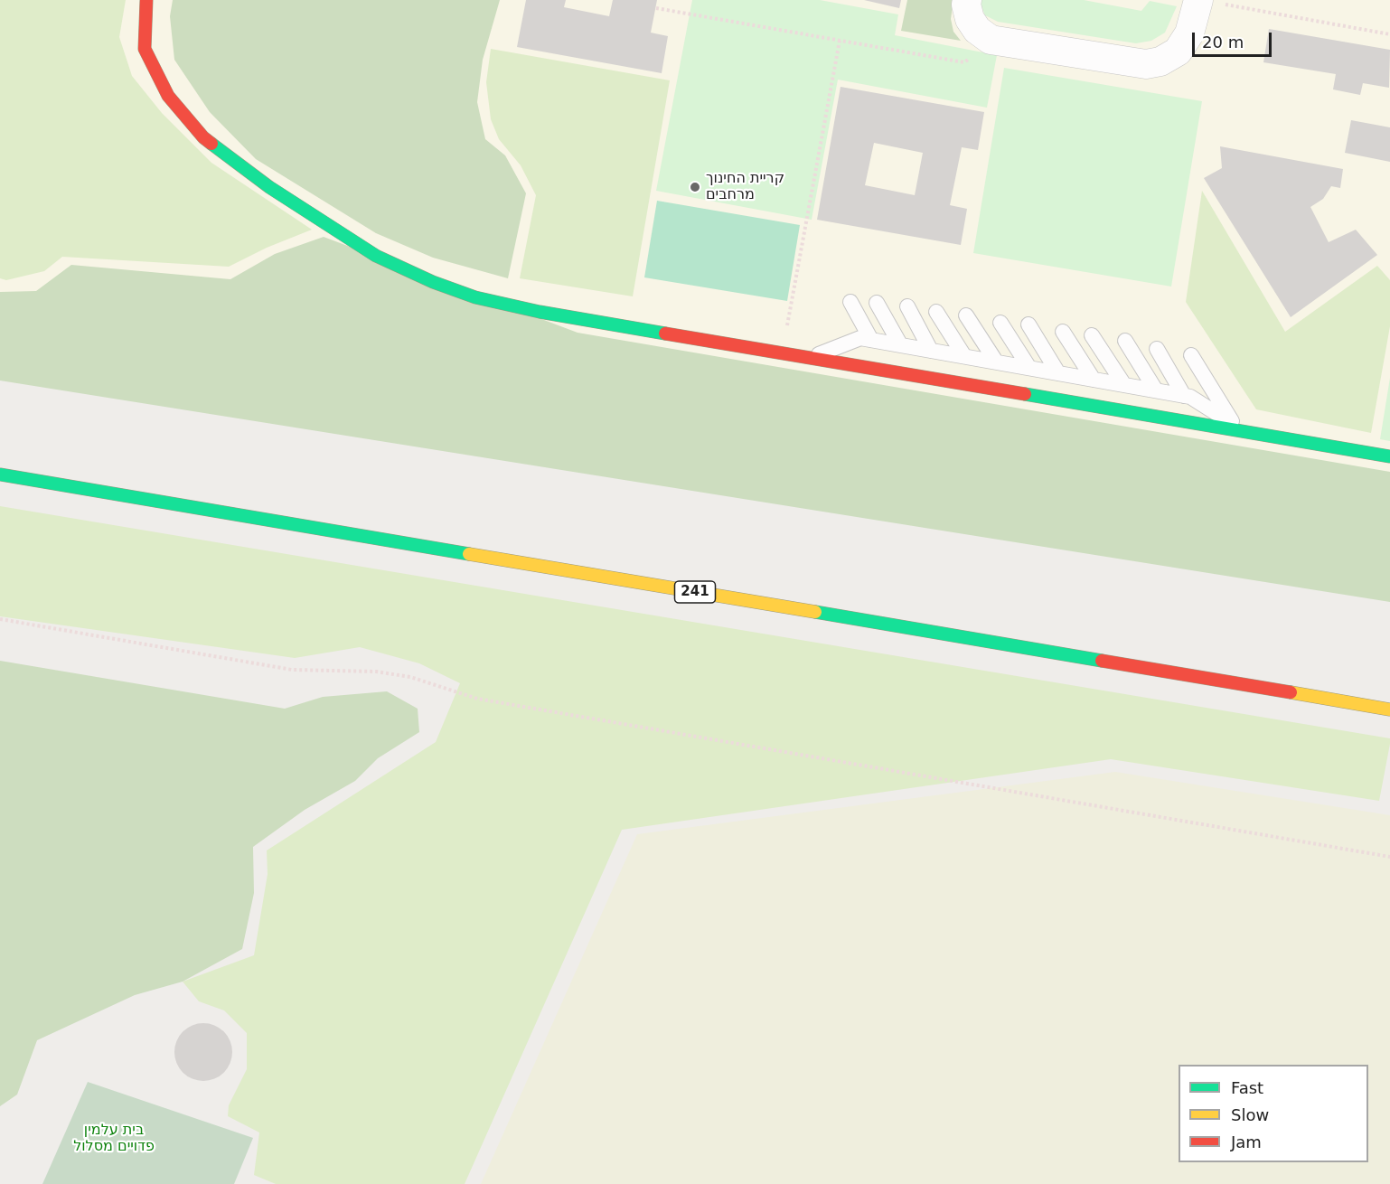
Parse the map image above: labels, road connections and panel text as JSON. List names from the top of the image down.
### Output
{
  "streets": {
    "street": ["241"]
  },
  "parks": ["בית עלמין פדויים מסלול"],
  "places": ["קריית החינוך מרחבים"],
  "legend": ["Fast", "Slow", "Jam"],
  "scale_bar": "20 m"
}
